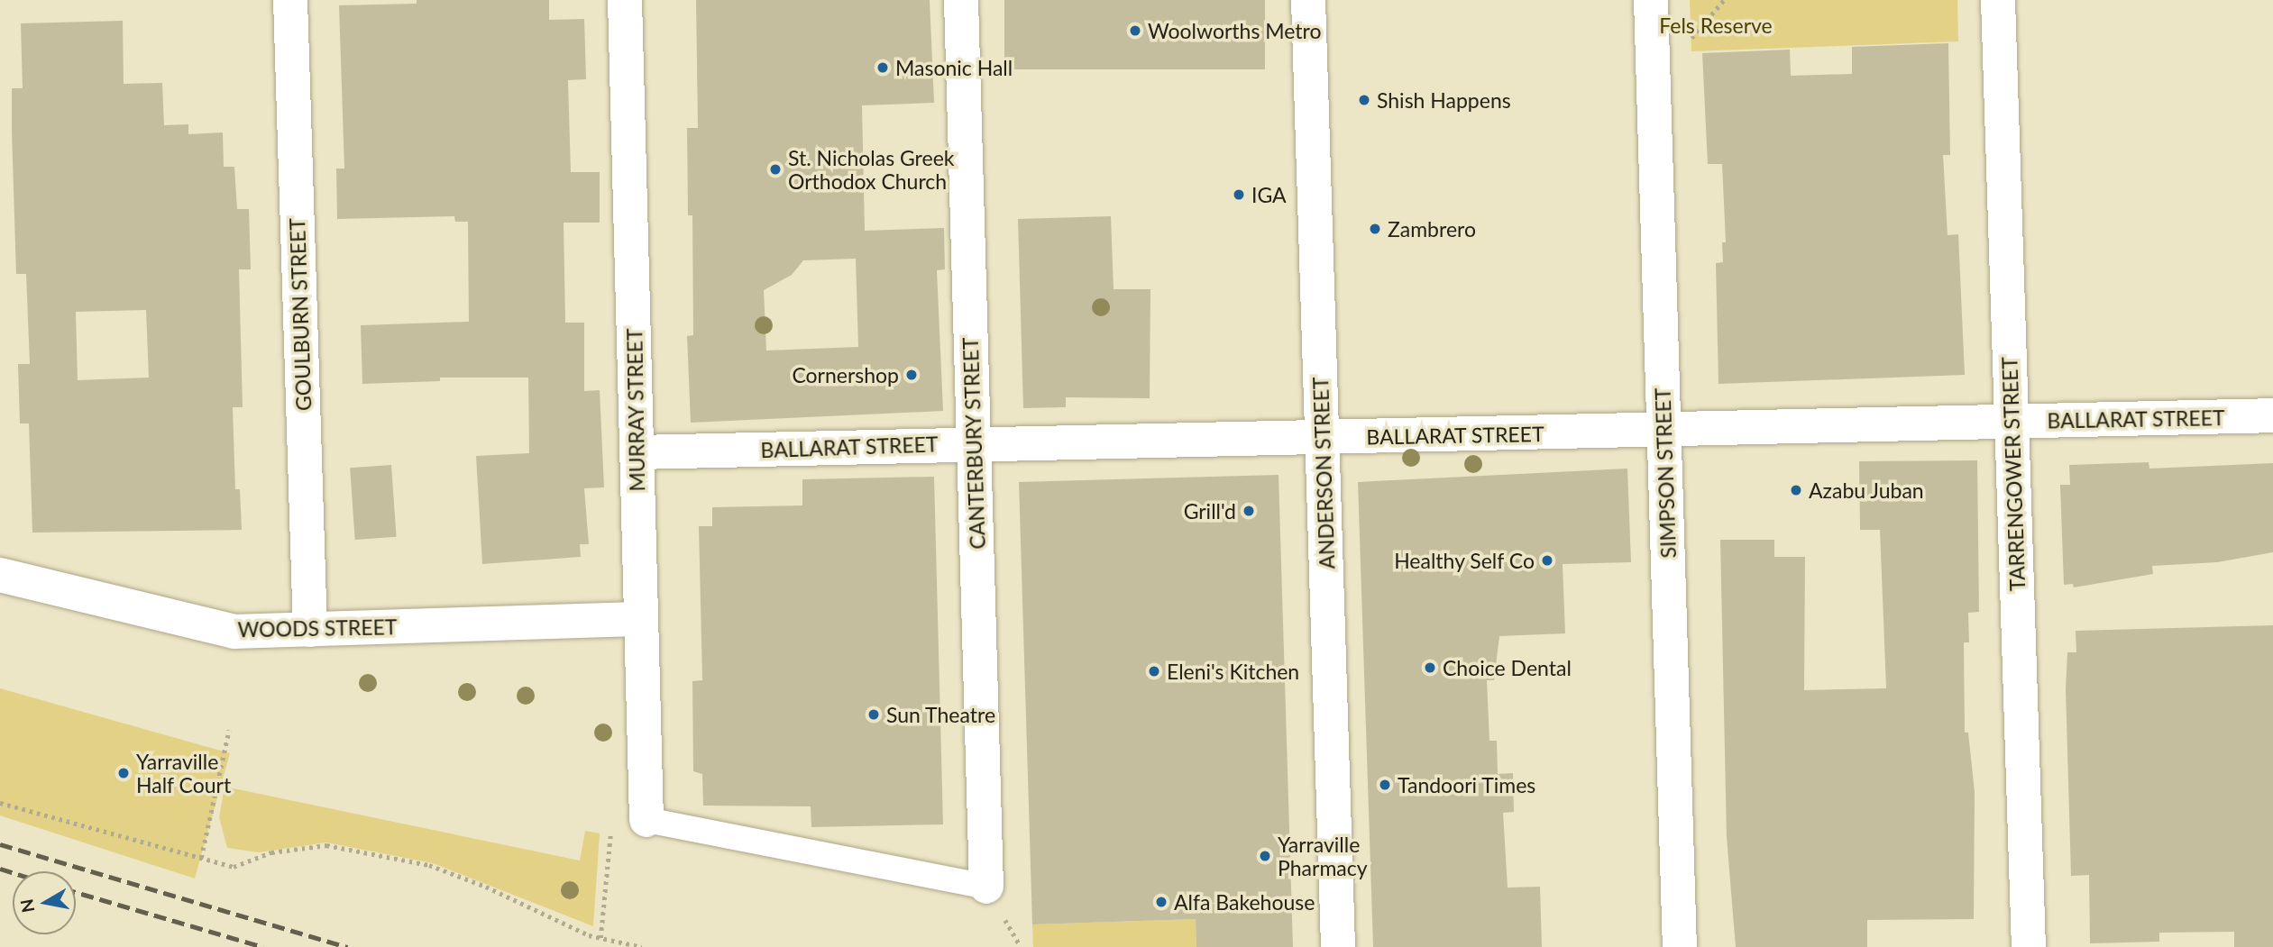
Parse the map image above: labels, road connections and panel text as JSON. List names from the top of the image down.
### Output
{
  "streets": {
    "street": [
      "GOULBURN STREET",
      "MURRAY STREET",
      "BALLARAT STREET",
      "CANTERBURY STREET",
      "ANDERSON STREET",
      "SIMPSON STREET",
      "TARRENGOWER STREET",
      "WOODS STREET"
    ]
  },
  "crossings": [
    ["GOULBURN STREET", "WOODS STREET"],
    ["MURRAY STREET", "BALLARAT STREET"],
    ["MURRAY STREET", "WOODS STREET"],
    ["BALLARAT STREET", "CANTERBURY STREET"],
    ["BALLARAT STREET", "ANDERSON STREET"],
    ["BALLARAT STREET", "SIMPSON STREET"],
    ["BALLARAT STREET", "TARRENGOWER STREET"]
  ],
  "parks": ["Fels Reserve"],
  "places": [
    "Woolworths Metro",
    "Masonic Hall",
    "Shish Happens",
    "St. Nicholas Greek Orthodox Church",
    "IGA",
    "Zambrero",
    "Cornershop",
    "Azabu Juban",
    "Grill'd",
    "Healthy Self Co",
    "Choice Dental",
    "Eleni's Kitchen",
    "Sun Theatre",
    "Yarraville Half Court",
    "Tandoori Times",
    "Yarraville Pharmacy",
    "Alfa Bakehouse"
  ],
  "north": "left"
}
